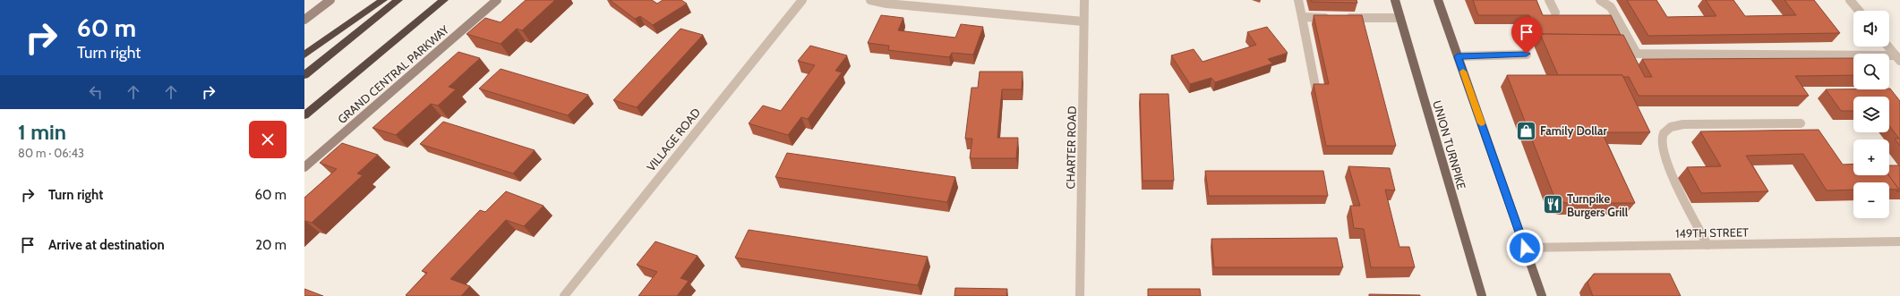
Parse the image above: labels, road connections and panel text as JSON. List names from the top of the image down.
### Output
{
  "streets": {
    "highway": ["GRAND CENTRAL PARKWAY"],
    "main road": ["UNION TURNPIKE"],
    "street": ["VILLAGE ROAD", "CHARTER ROAD", "149TH STREET"]
  },
  "places": {
    "shop": ["Family Dollar"],
    "restaurant": ["Turnpike Burgers Grill"]
  },
  "page": {
    "turn": ["60 m", "Turn right"],
    "map_buttons": ["+", "−"],
    "heading": ["1 min", "80 m · 06:43"],
    "list": [
      {
        "name": "Turn right",
        "value": "60 m"
      },
      {
        "name": "Arrive at destination",
        "value": "20 m"
      }
    ]
  }
}
